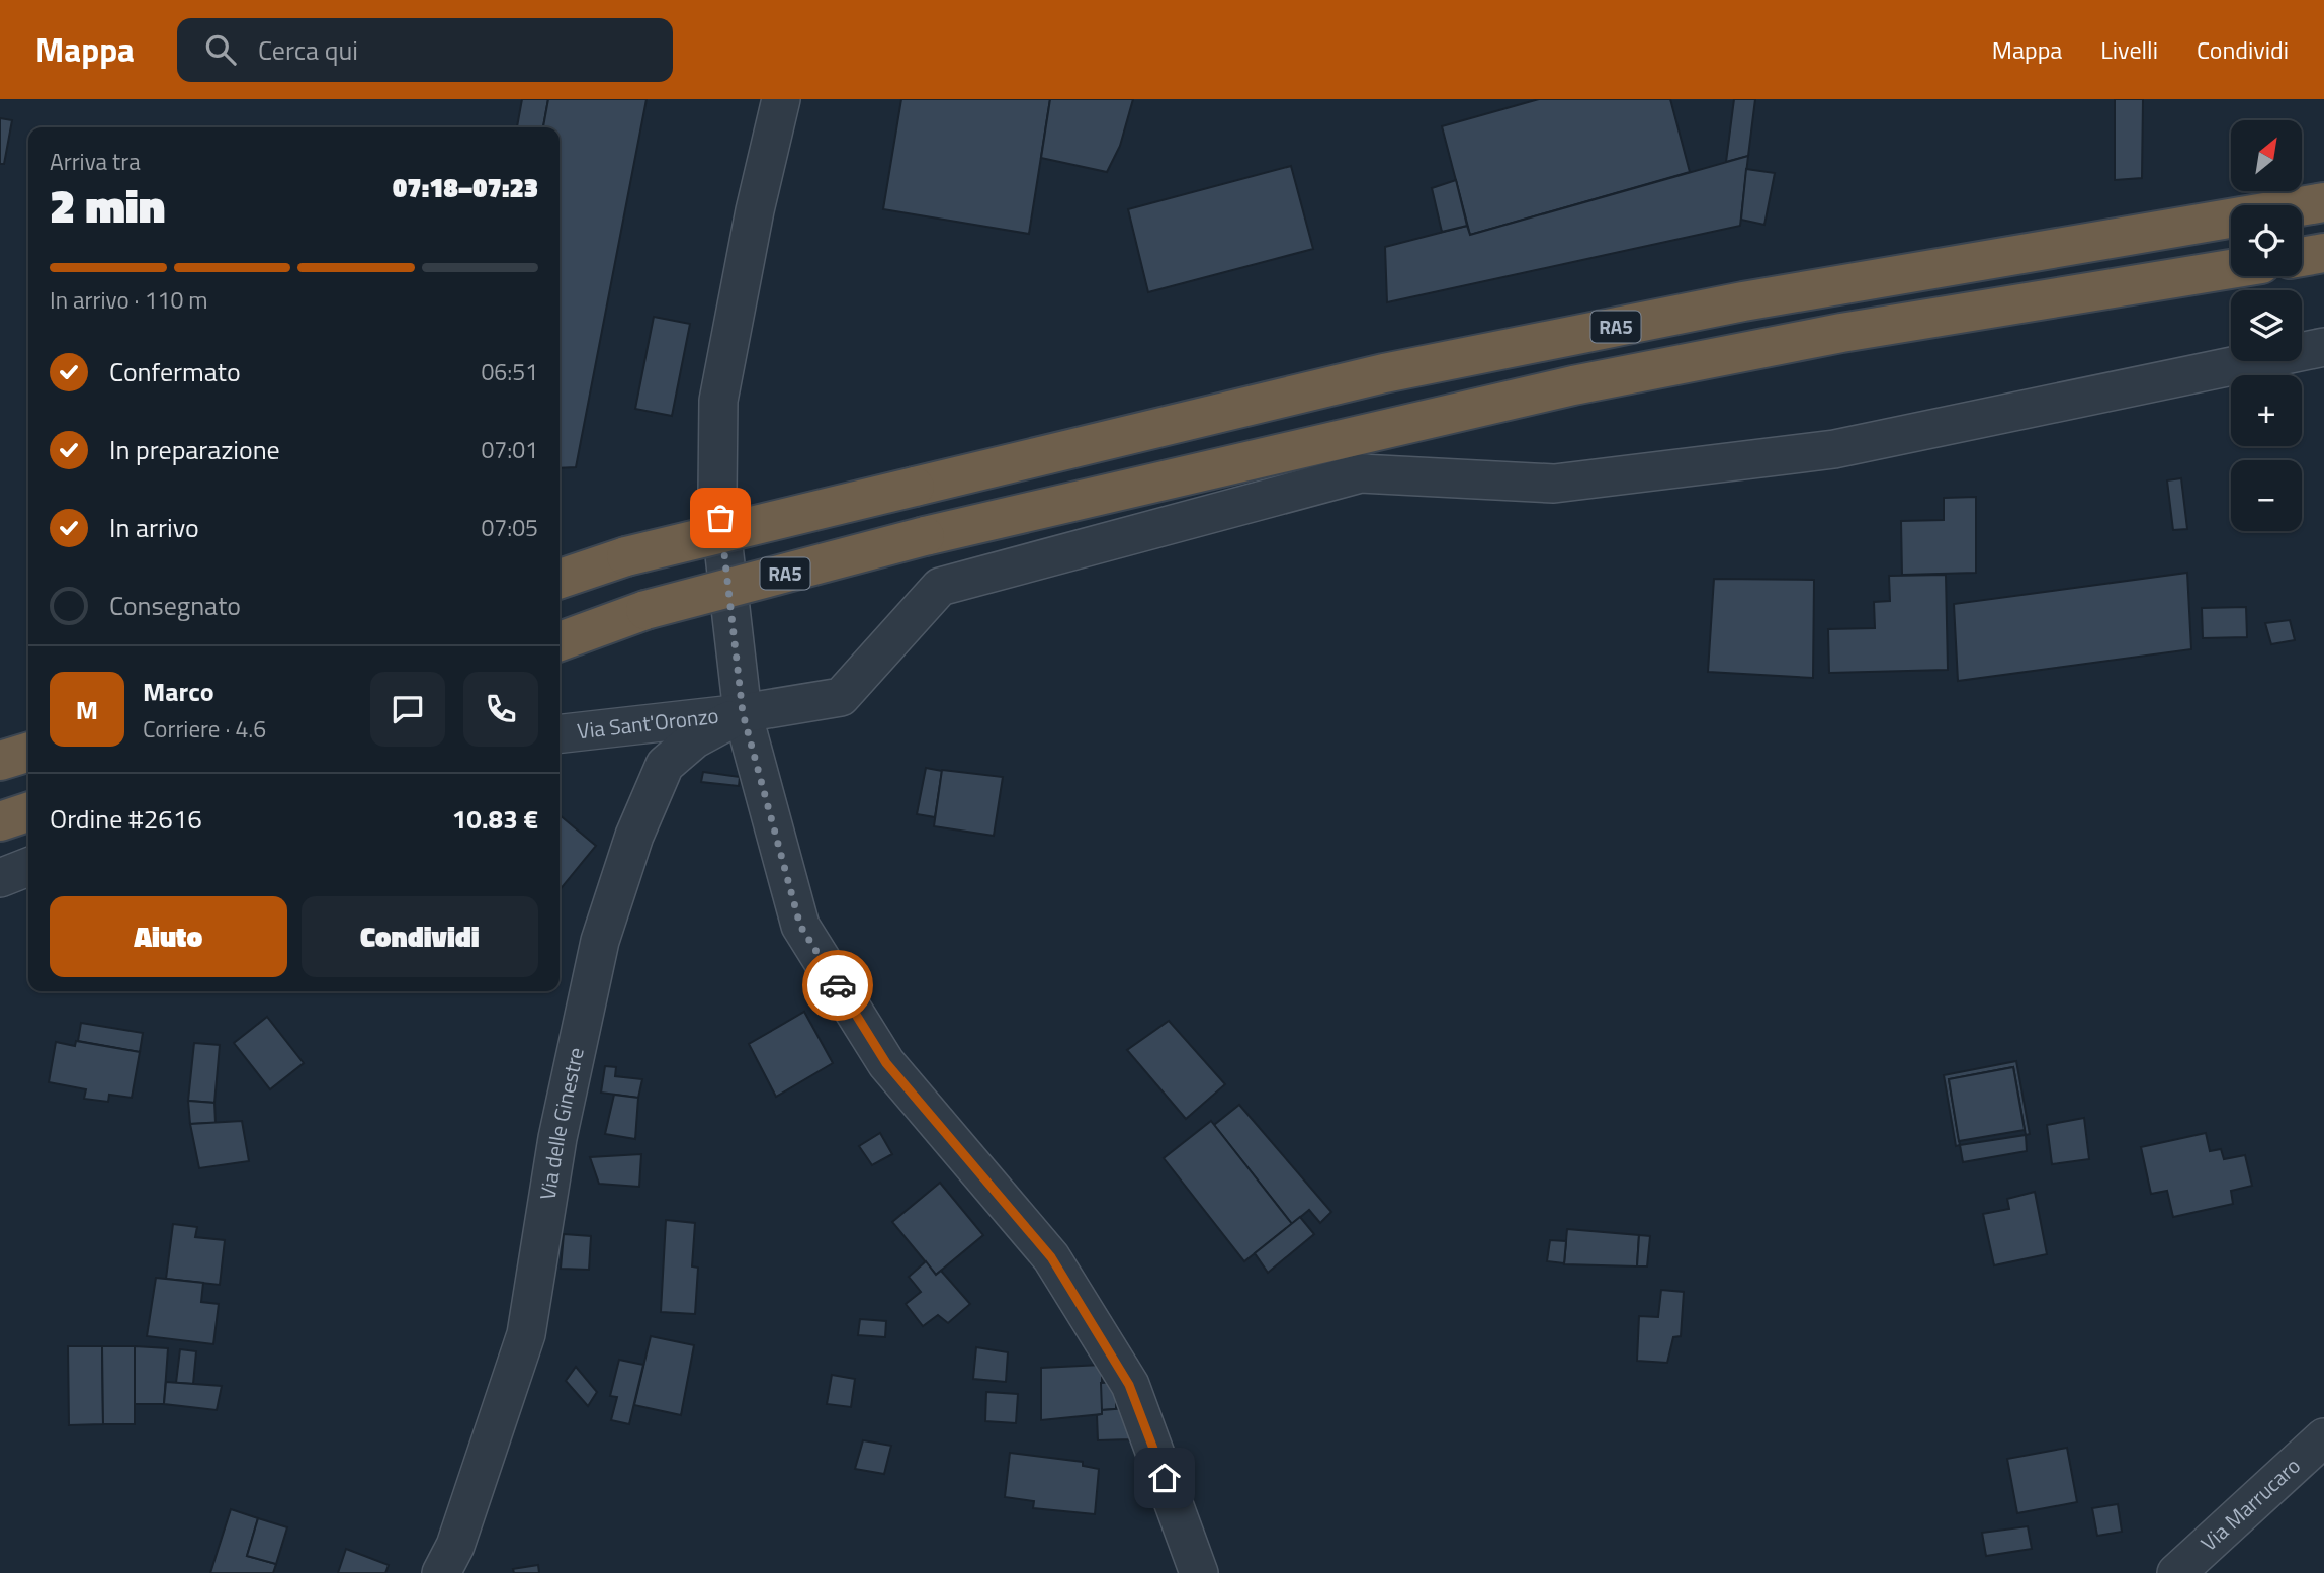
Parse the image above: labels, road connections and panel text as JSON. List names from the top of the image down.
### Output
{
  "streets": {
    "highway": ["RA5"],
    "street": ["Via Sant'Oronzo", "Via delle Ginestre", "Via Marrucaro"]
  },
  "crossings": [
    ["Via Sant'Oronzo", "Via delle Ginestre"]
  ],
  "north": "top right",
  "page": {
    "header": "Mappa",
    "search": "Cerca qui",
    "nav": ["Mappa", "Livelli", "Condividi"],
    "map_buttons": ["+", "−"],
    "heading": ["2 min", "Arriva tra", "07:18–07:23"],
    "panel": [
      "Marco",
      "Corriere · 4.6",
      "Ordine #2616",
      "10.83 €"
    ],
    "bar": "In arrivo · 110 m",
    "list": [
      ["Confermato", "06:51"],
      ["In preparazione", "07:01"],
      ["In arrivo", "07:05"],
      "Consegnato"
    ],
    "round": "M",
    "buttons": ["Aiuto", "Condividi"]
  }
}
